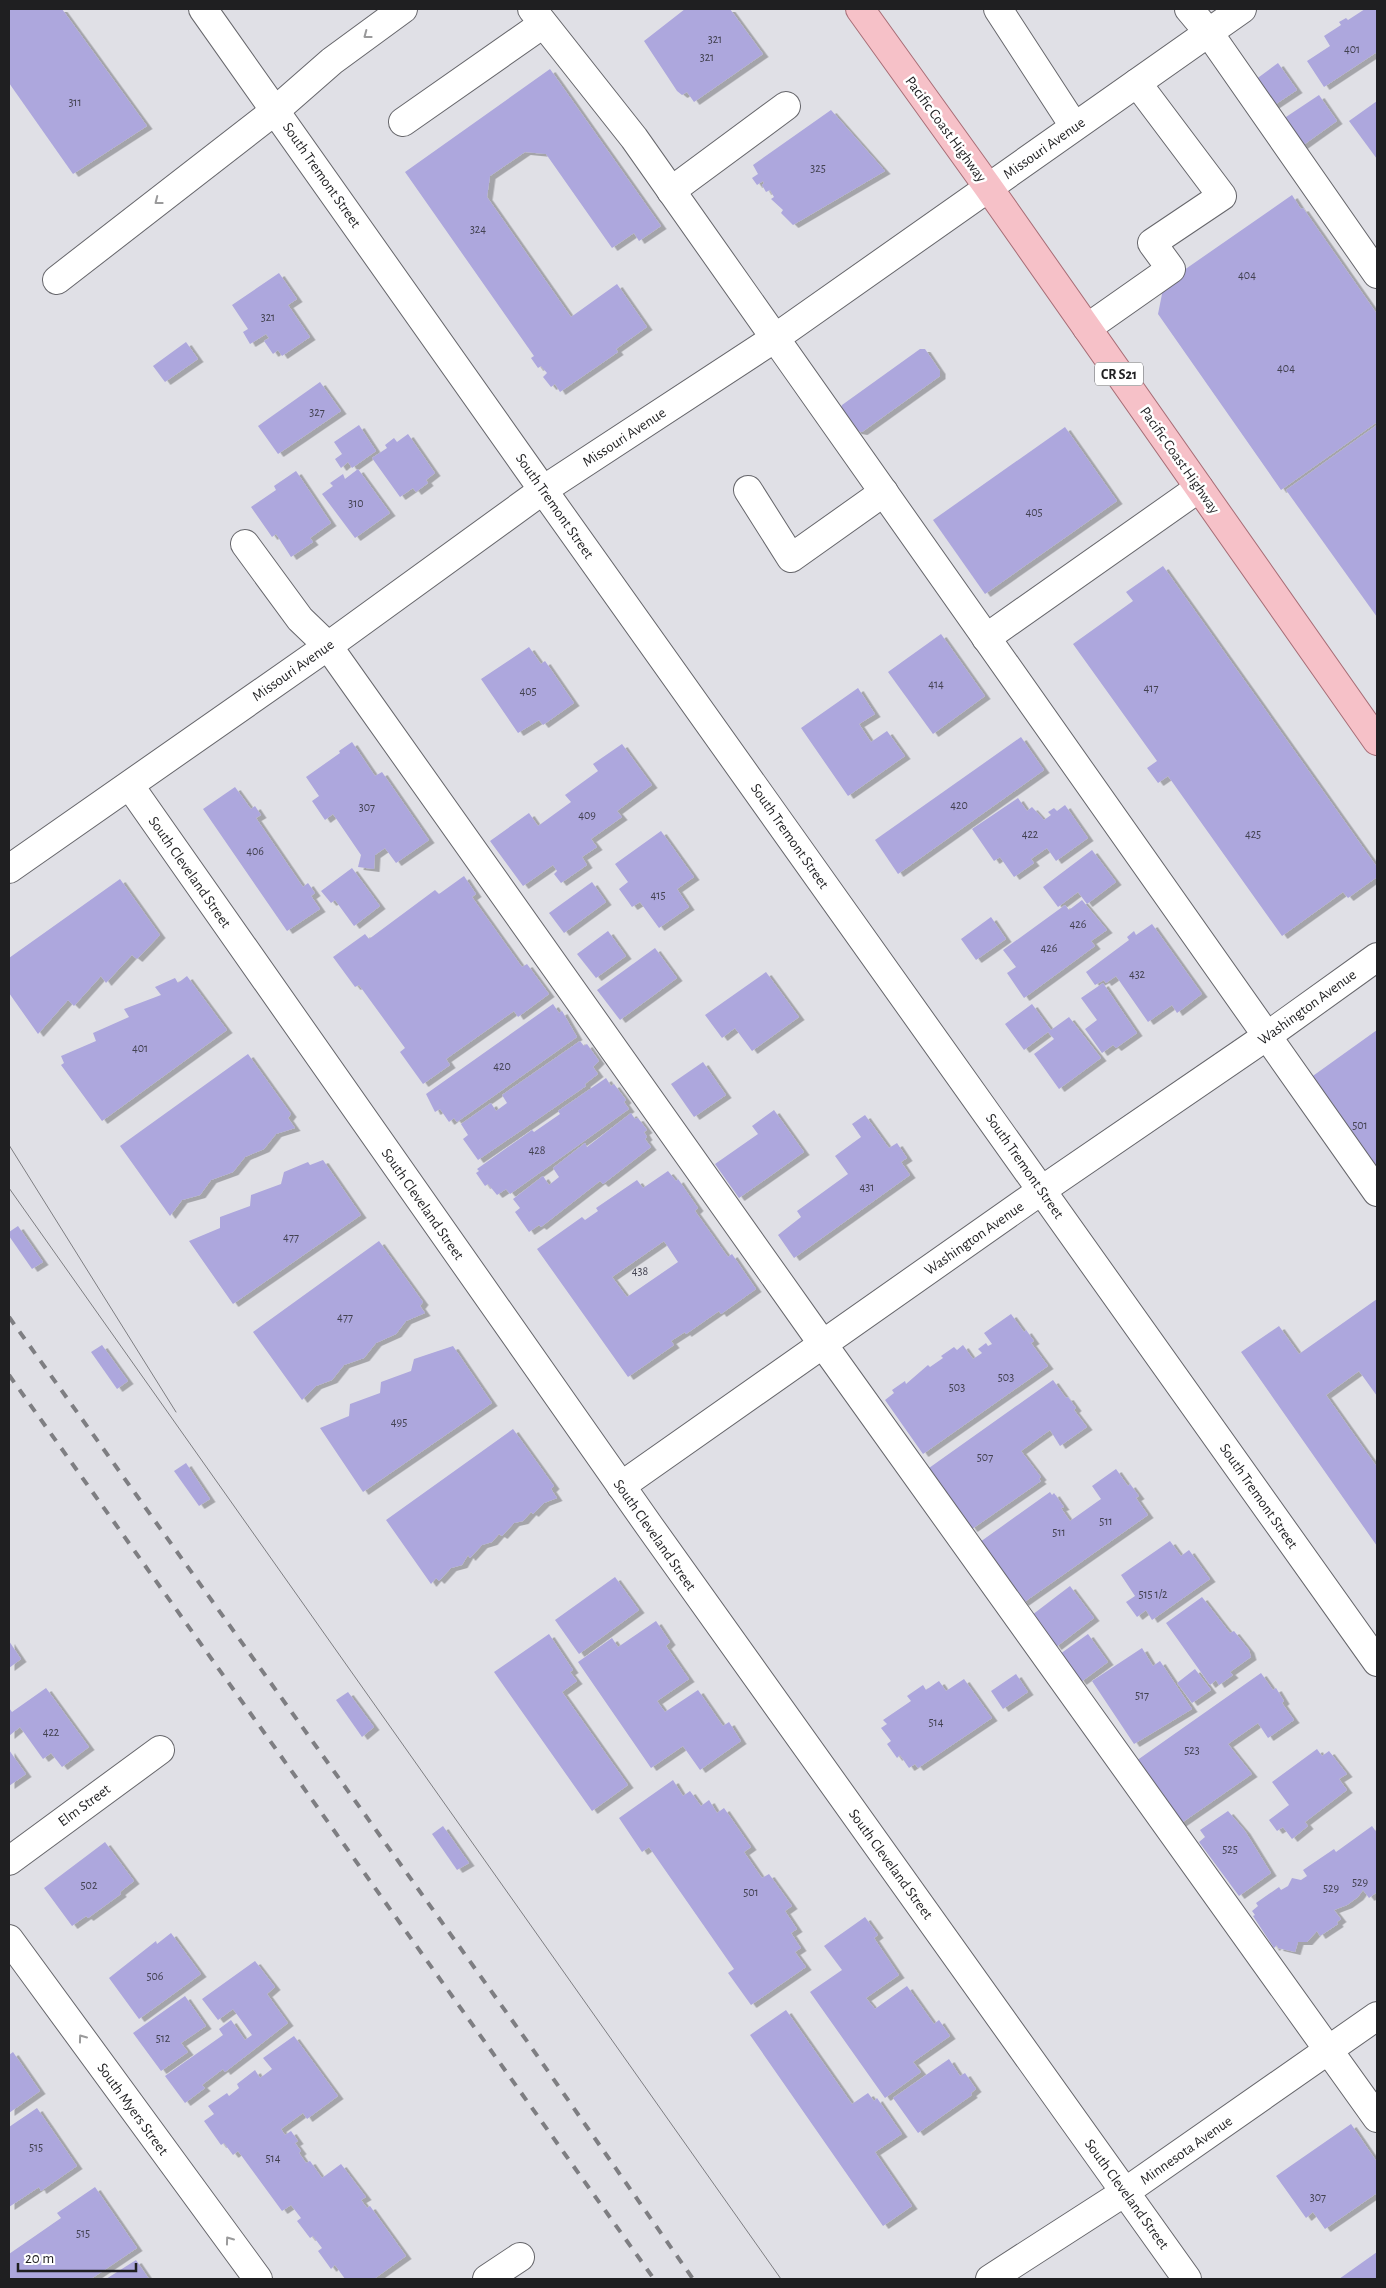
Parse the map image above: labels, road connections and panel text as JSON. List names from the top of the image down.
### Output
{
  "streets": {
    "main road": ["Pacific Coast Highway", "CR S21"],
    "street": [
      "Missouri Avenue",
      "South Tremont Street",
      "South Cleveland Street",
      "Washington Avenue",
      "Elm Street",
      "South Myers Street",
      "Minnesota Avenue"
    ]
  },
  "crossings": [
    ["Pacific Coast Highway", "Missouri Avenue"],
    ["Missouri Avenue", "South Tremont Street"],
    ["Missouri Avenue", "South Cleveland Street"],
    ["South Tremont Street", "Washington Avenue"],
    ["South Cleveland Street", "Washington Avenue"],
    ["South Cleveland Street", "Minnesota Avenue"]
  ],
  "one_way": ["South Myers Street"],
  "house_numbers": [
    "321",
    "401",
    "321",
    "311",
    "325",
    "324",
    "404",
    "321",
    "404",
    "327",
    "310",
    "405",
    "414",
    "417",
    "405",
    "420",
    "307",
    "409",
    "422",
    "425",
    "406",
    "415",
    "426",
    "426",
    "432",
    "401",
    "420",
    "501",
    "428",
    "431",
    "477",
    "438",
    "477",
    "503",
    "503",
    "495",
    "507",
    "511",
    "511",
    "515 1/2",
    "517",
    "514",
    "422",
    "523",
    "525",
    "529",
    "502",
    "529",
    "501",
    "506",
    "512",
    "515",
    "514",
    "307",
    "515"
  ],
  "scale_bar": "20 m"
}
